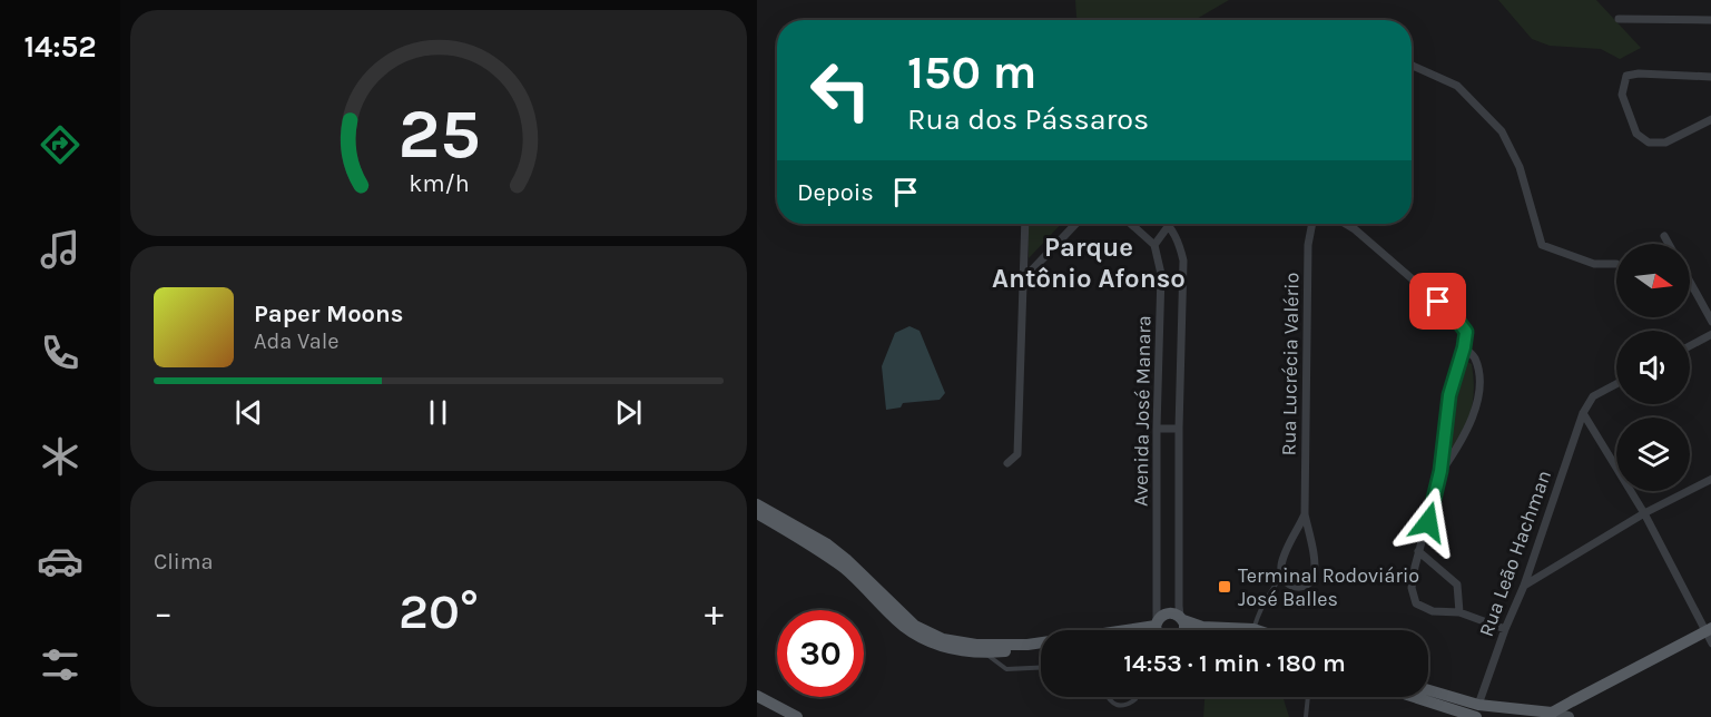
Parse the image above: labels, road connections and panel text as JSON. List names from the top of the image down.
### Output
{
  "streets": {
    "street": ["Rua Lucrécia Valério", "Avenida José Manara", "Rua Leão Hachman"]
  },
  "districts": ["Parque Antônio Afonso"],
  "places": {
    "transit": ["Terminal Rodoviário José Balles"]
  },
  "north": "right",
  "page": {
    "tabs": "14:52",
    "turn": ["150 m", "Rua dos Pássaros"],
    "then": "Depois",
    "song": ["Paper Moons", "Ada Vale"],
    "tile": "Clima",
    "heat": ["−", "20°", "+"],
    "limit": "30",
    "trip": "14:53 · 1 min · 180 m",
    "gauge": ["25", "km/h"]
  }
}
